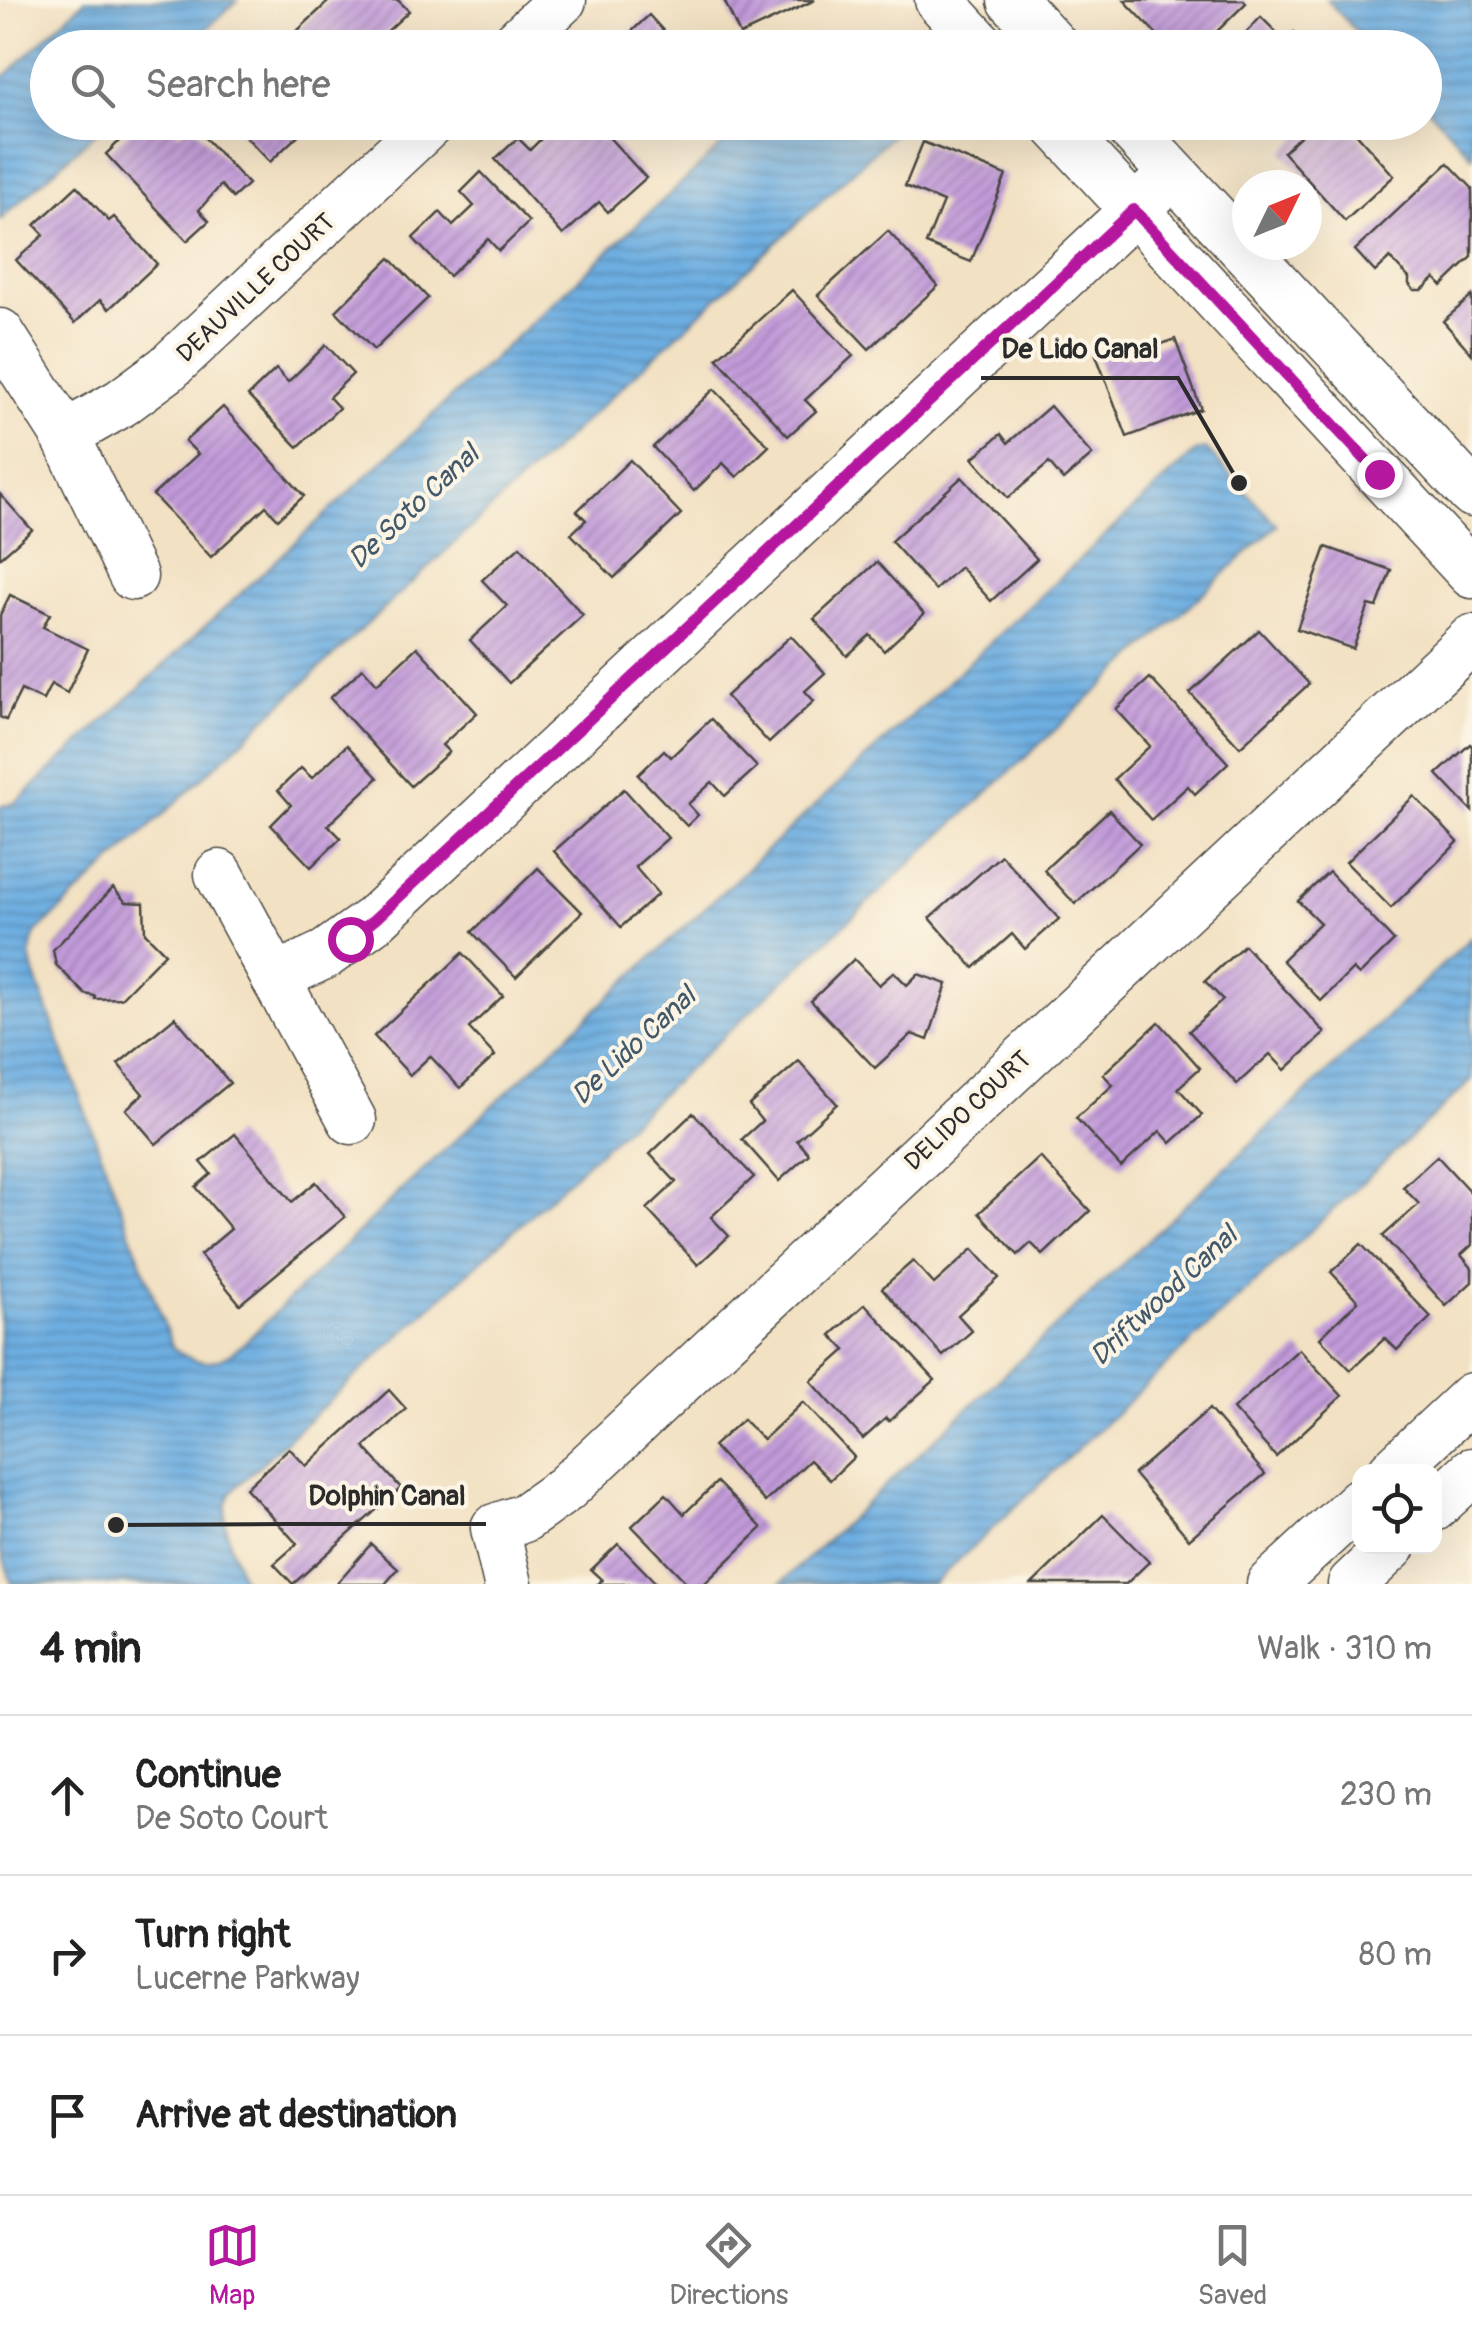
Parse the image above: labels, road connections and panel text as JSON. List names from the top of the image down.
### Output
{
  "streets": {
    "street": ["DEAUVILLE COURT", "DELIDO COURT"]
  },
  "water": ["De Soto Canal", "De Lido Canal", "Driftwood Canal"],
  "places": ["De Lido Canal", "Dolphin Canal"],
  "north": "top right",
  "page": {
    "search": "Search here",
    "heading": ["4 min", "Walk · 310 m"],
    "list": [
      ["Continue", "De Soto Court", "230 m"],
      ["Turn right", "Lucerne Parkway", "80 m"],
      "Arrive at destination"
    ],
    "nav": ["Map", "Directions", "Saved"]
  }
}
